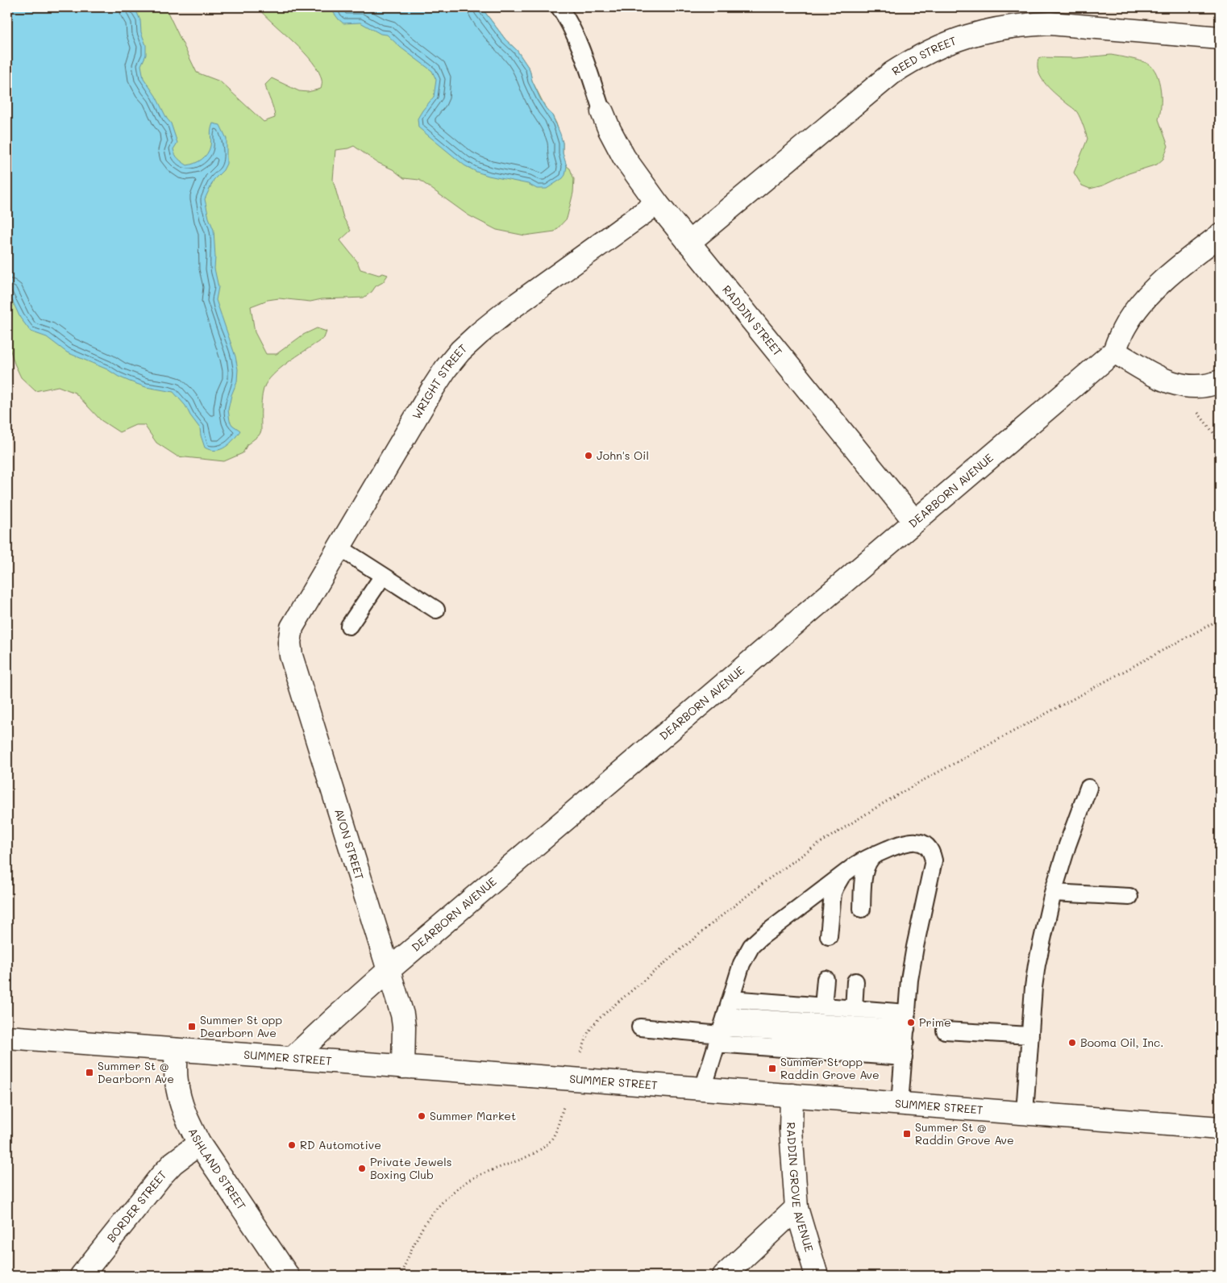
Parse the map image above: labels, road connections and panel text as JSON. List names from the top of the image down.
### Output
{
  "streets": {
    "street": [
      "REED STREET",
      "RADDIN STREET",
      "WRIGHT STREET",
      "DEARBORN AVENUE",
      "AVON STREET",
      "SUMMER STREET",
      "ASHLAND STREET",
      "RADDIN GROVE AVENUE",
      "BORDER STREET"
    ]
  },
  "crossings": [
    ["REED STREET", "RADDIN STREET"],
    ["RADDIN STREET", "WRIGHT STREET"],
    ["RADDIN STREET", "DEARBORN AVENUE"],
    ["WRIGHT STREET", "AVON STREET"],
    ["DEARBORN AVENUE", "AVON STREET"],
    ["DEARBORN AVENUE", "SUMMER STREET"],
    ["AVON STREET", "SUMMER STREET"],
    ["SUMMER STREET", "ASHLAND STREET"],
    ["SUMMER STREET", "RADDIN GROVE AVENUE"],
    ["ASHLAND STREET", "BORDER STREET"]
  ],
  "places": {
    "other": [
      "John's Oil",
      "Prime",
      "Booma Oil, Inc.",
      "Summer Market",
      "RD Automotive",
      "Private Jewels Boxing Club"
    ],
    "transit": [
      "Summer St opp Dearborn Ave",
      "Summer St opp Raddin Grove Ave",
      "Summer St @ Dearborn Ave",
      "Summer St @ Raddin Grove Ave"
    ]
  }
}
